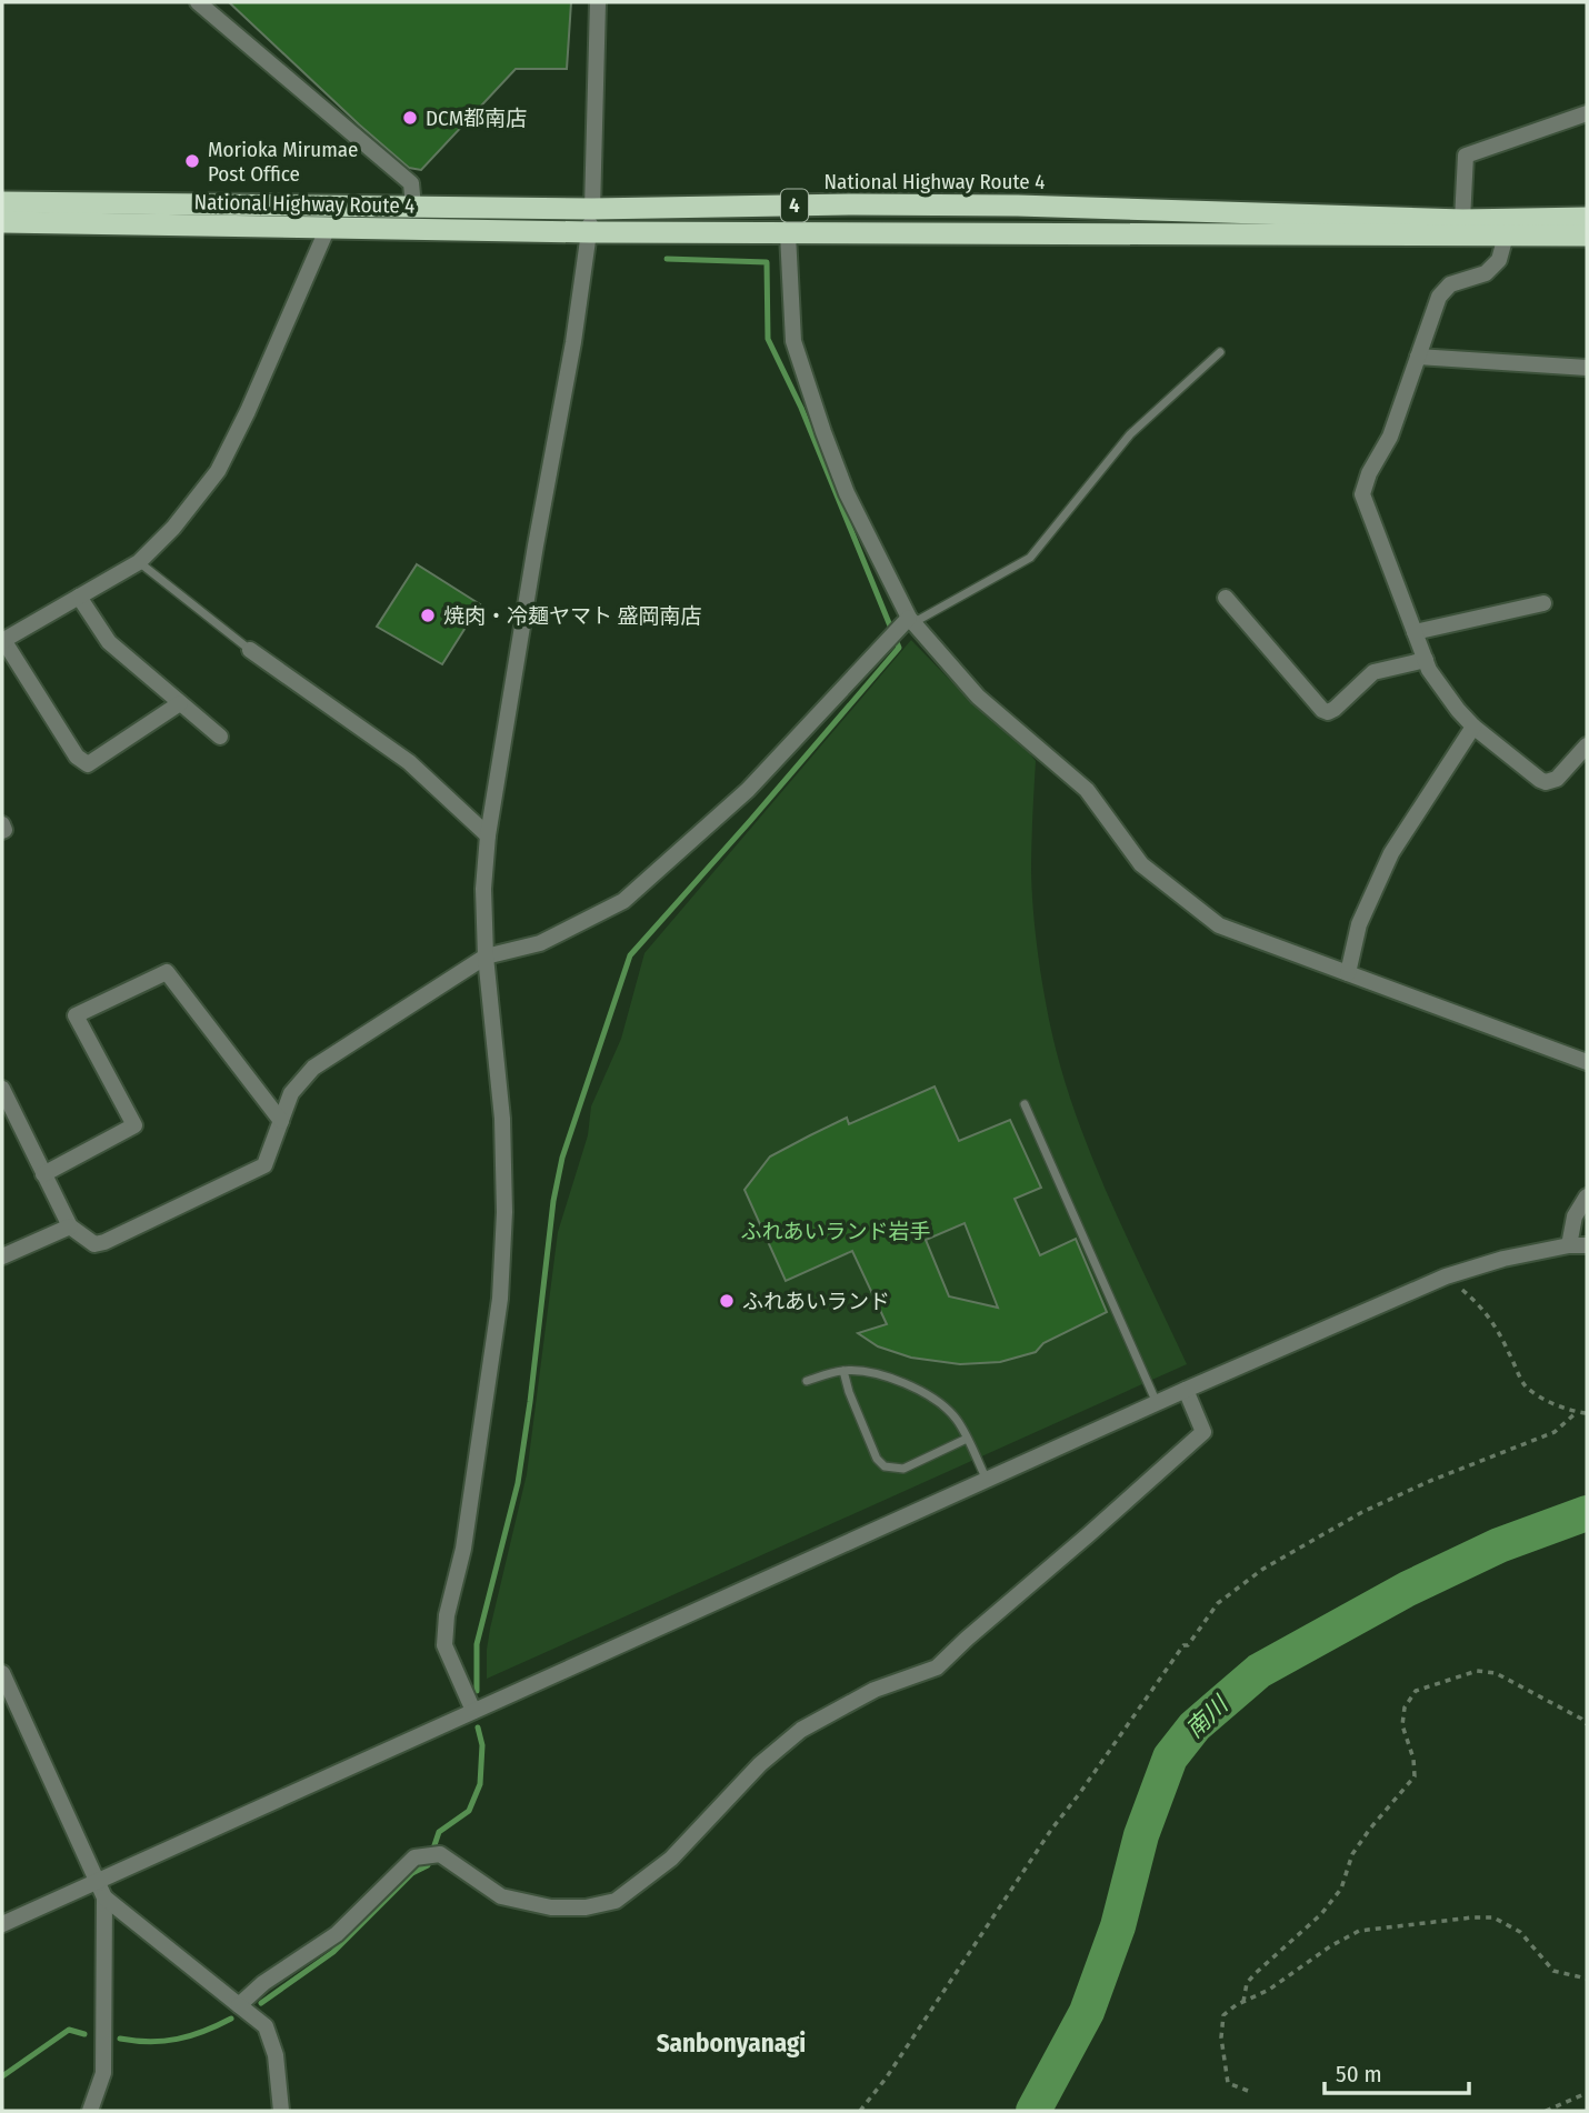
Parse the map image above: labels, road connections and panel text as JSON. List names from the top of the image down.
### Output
{
  "streets": {
    "highway": ["National Highway Route 4", "4"]
  },
  "districts": ["Sanbonyanagi"],
  "water": ["南川"],
  "parks": ["ふれあいランド岩手"],
  "places": [
    "DCM都南店",
    "Morioka Mirumae Post Office",
    "焼肉・冷麺ヤマト 盛岡南店",
    "ふれあいランド"
  ],
  "scale_bar": "50 m"
}
